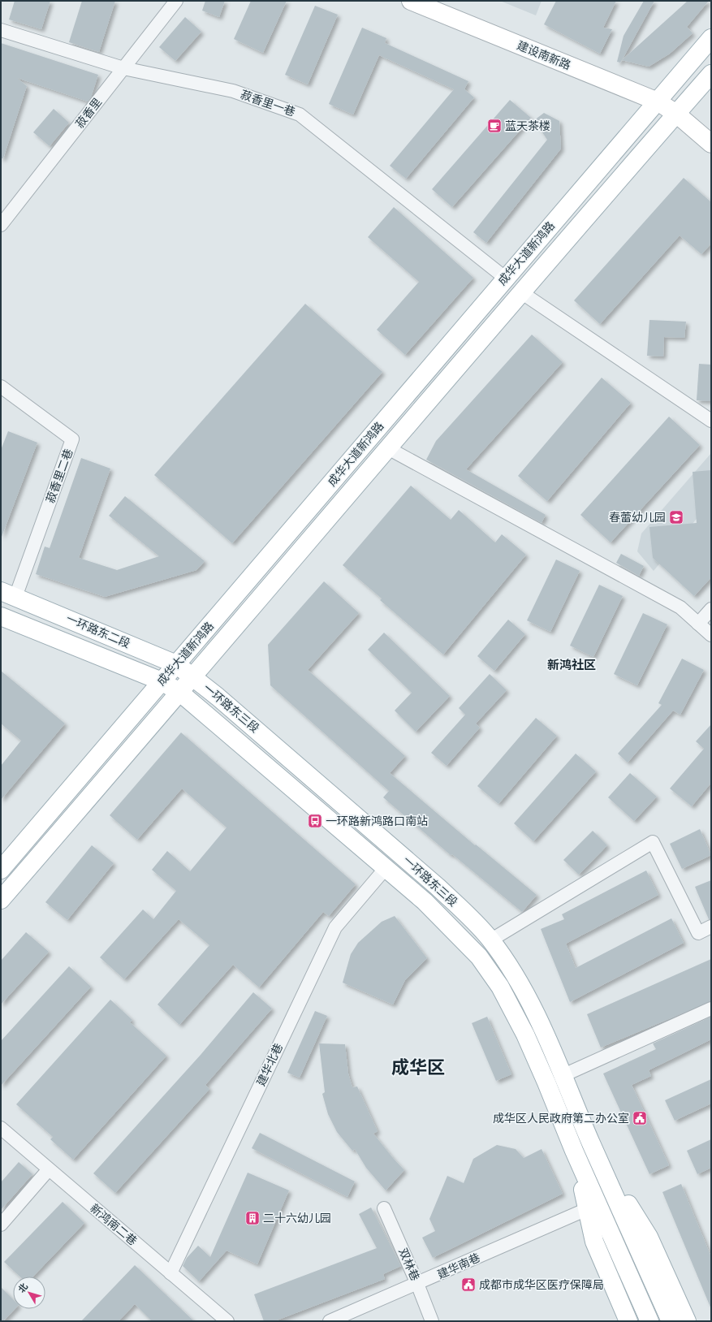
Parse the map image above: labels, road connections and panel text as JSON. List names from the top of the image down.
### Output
{
  "streets": {
    "main road": [
      "建设南新路",
      "成华大道新鸿路",
      "一环路东二段",
      "一环路东三段"
    ],
    "street": [
      "菽香里一巷",
      "菽香里",
      "菽香里二巷",
      "建华北巷",
      "新鸿南二巷",
      "双林巷",
      "建华南巷"
    ]
  },
  "crossings": [
    ["建设南新路", "成华大道新鸿路"],
    ["菽香里一巷", "菽香里"],
    ["菽香里一巷", "成华大道新鸿路"],
    ["成华大道新鸿路", "一环路东二段"],
    ["成华大道新鸿路", "一环路东三段"],
    ["菽香里二巷", "一环路东二段"],
    ["一环路东二段", "一环路东三段"],
    ["一环路东三段", "建华北巷"],
    ["建华北巷", "新鸿南二巷"],
    ["双林巷", "建华南巷"]
  ],
  "districts": ["新鸿社区", "成华区"],
  "places": {
    "cafe": ["蓝天茶楼"],
    "school or university": ["春蕾幼儿园"],
    "bus stop": ["一环路新鸿路口南站"],
    "public building": ["成华区人民政府第二办公室", "成都市成华区医疗保障局"],
    "building": ["二十六幼儿园"]
  },
  "north": "top left"
}
